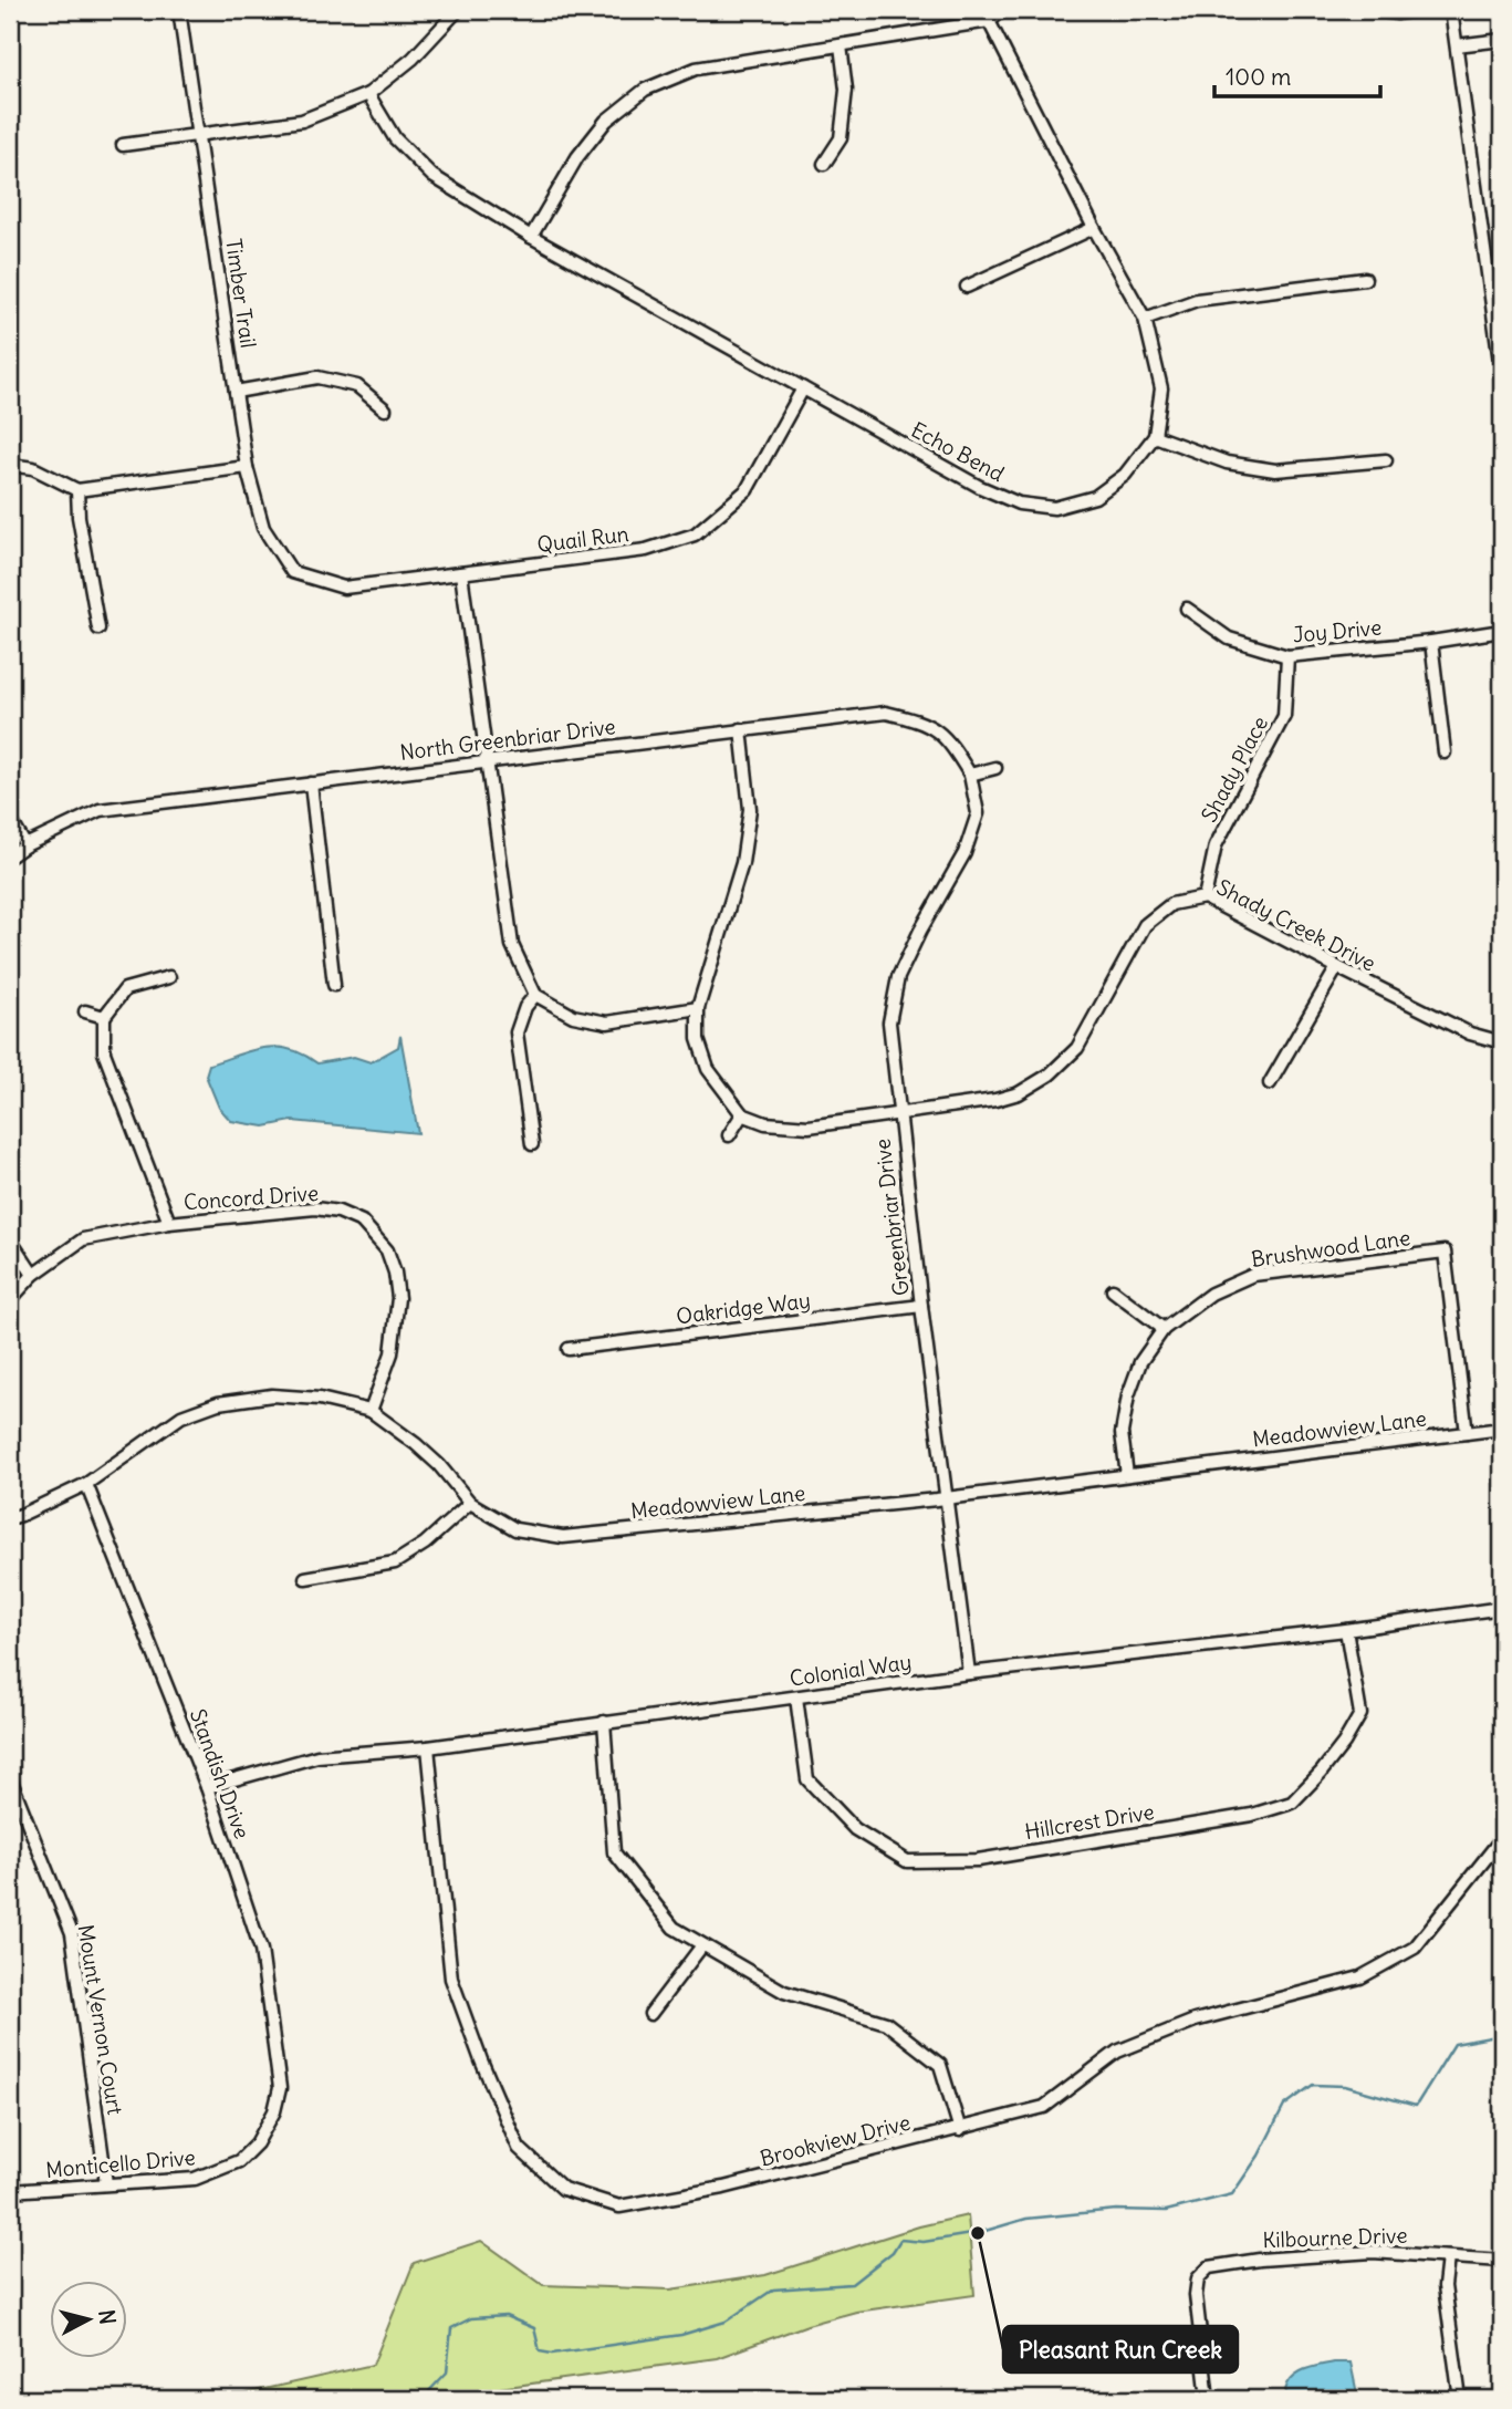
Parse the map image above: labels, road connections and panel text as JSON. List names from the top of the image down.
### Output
{
  "streets": {
    "street": [
      "Timber Trail",
      "Echo Bend",
      "Quail Run",
      "Joy Drive",
      "North Greenbriar Drive",
      "Shady Place",
      "Shady Creek Drive",
      "Concord Drive",
      "Greenbriar Drive",
      "Brushwood Lane",
      "Oakridge Way",
      "Meadowview Lane",
      "Colonial Way",
      "Standish Drive",
      "Hillcrest Drive",
      "Mount Vernon Court",
      "Brookview Drive",
      "Monticello Drive",
      "Kilbourne Drive"
    ]
  },
  "crossings": [
    ["Timber Trail", "Quail Run"],
    ["Echo Bend", "Quail Run"],
    ["Joy Drive", "Shady Place"],
    ["North Greenbriar Drive", "Greenbriar Drive"],
    ["Shady Place", "Shady Creek Drive"],
    ["Shady Creek Drive", "Greenbriar Drive"],
    ["Concord Drive", "Meadowview Lane"],
    ["Greenbriar Drive", "Oakridge Way"],
    ["Greenbriar Drive", "Meadowview Lane"],
    ["Greenbriar Drive", "Colonial Way"],
    ["Brushwood Lane", "Meadowview Lane"],
    ["Meadowview Lane", "Standish Drive"],
    ["Colonial Way", "Standish Drive"],
    ["Colonial Way", "Hillcrest Drive"],
    ["Colonial Way", "Brookview Drive"],
    ["Standish Drive", "Monticello Drive"],
    ["Mount Vernon Court", "Monticello Drive"]
  ],
  "places": ["Pleasant Run Creek"],
  "scale_bar": "100 m",
  "north": "right"
}
